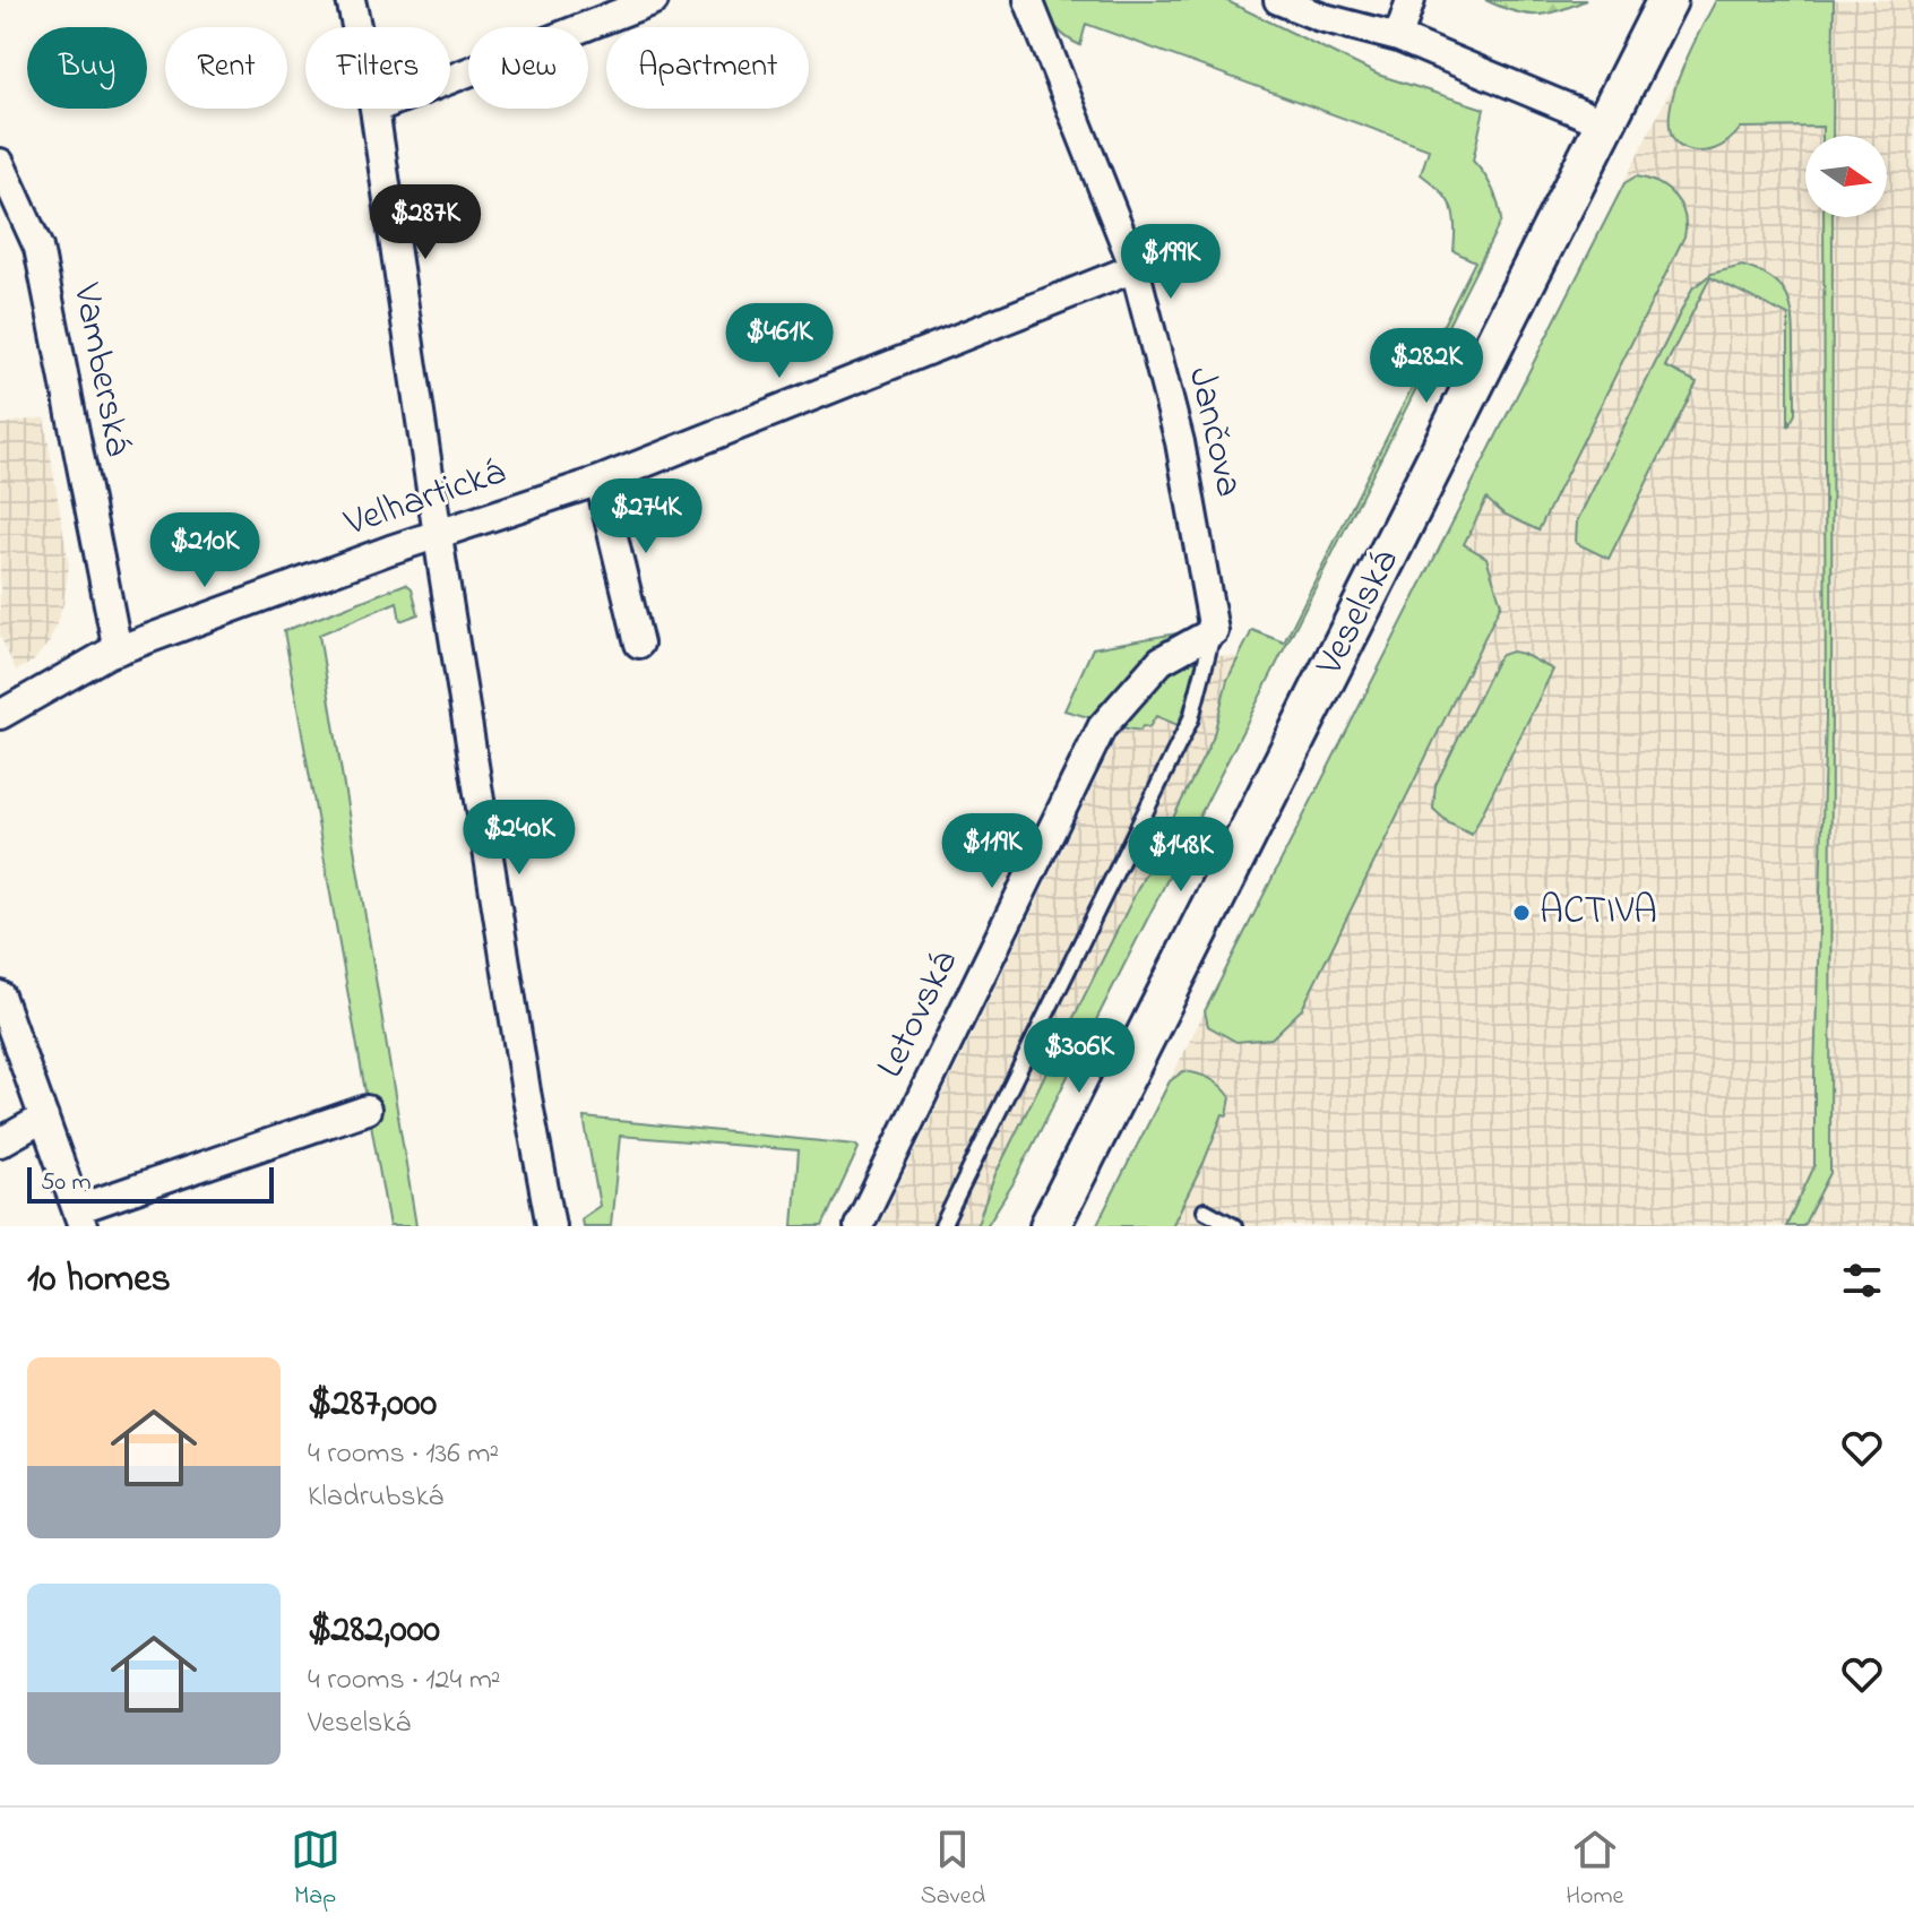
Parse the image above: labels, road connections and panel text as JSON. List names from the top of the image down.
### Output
{
  "streets": {
    "street": [
      "Vamberská",
      "Jančova",
      "Velhartická",
      "Veselská",
      "Letovská"
    ]
  },
  "crossings": [
    ["Vamberská", "Velhartická"],
    ["Jančova", "Velhartická"],
    ["Jančova", "Letovská"]
  ],
  "places": ["ACTIVA"],
  "scale_bar": "50 m",
  "north": "right",
  "page": {
    "chip": [
      "Buy",
      "Rent",
      "Filters",
      "New",
      "Apartment"
    ],
    "price": [
      "$287K",
      "$199K",
      "$461K",
      "$282K",
      "$274K",
      "$210K",
      "$240K",
      "$119K",
      "$148K",
      "$306K"
    ],
    "scale": "50 m",
    "heading": "10 homes",
    "list": [
      {
        "name": "$287,000",
        "note": "4 rooms · 136 m² · Kladrubská"
      },
      {
        "name": "$282,000",
        "note": "4 rooms · 124 m² · Veselská"
      }
    ],
    "tabs": ["Map", "Saved", "Home"]
  }
}
